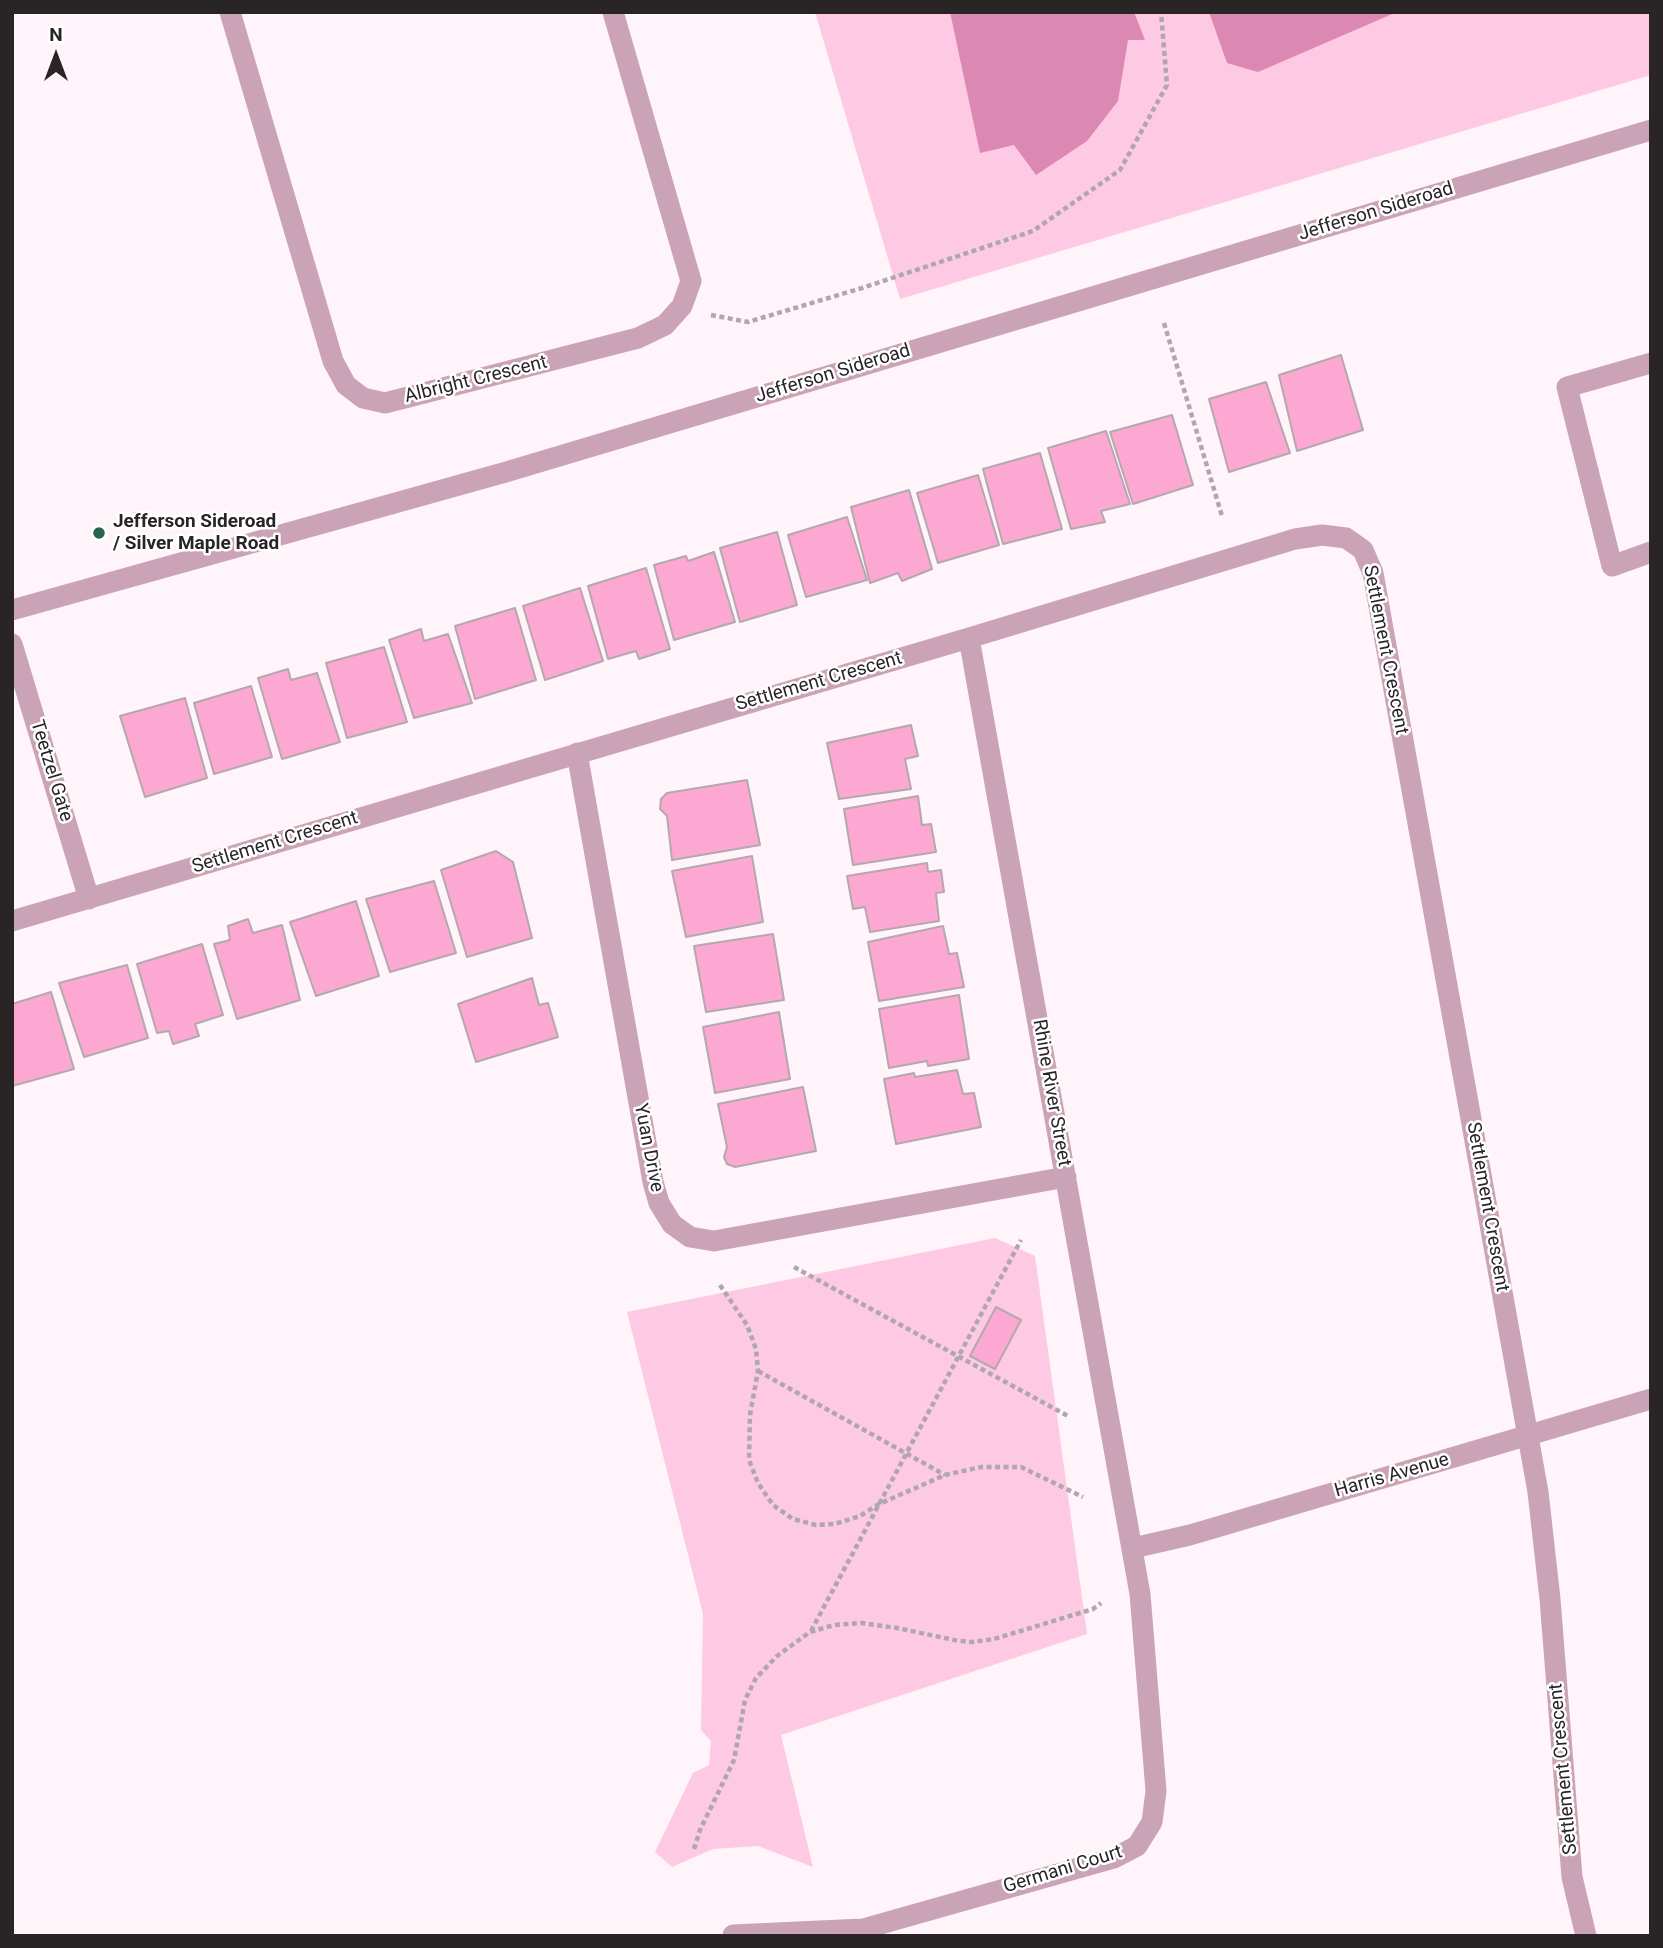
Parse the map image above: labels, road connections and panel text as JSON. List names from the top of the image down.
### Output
{
  "streets": {
    "street": [
      "Jefferson Sideroad",
      "Albright Crescent",
      "Settlement Crescent",
      "Teetzel Gate",
      "Rhine River Street",
      "Yuan Drive",
      "Harris Avenue",
      "Germani Court"
    ]
  },
  "crossings": [
    ["Settlement Crescent", "Teetzel Gate"],
    ["Settlement Crescent", "Rhine River Street"],
    ["Settlement Crescent", "Yuan Drive"],
    ["Settlement Crescent", "Harris Avenue"],
    ["Rhine River Street", "Yuan Drive"],
    ["Rhine River Street", "Harris Avenue"],
    ["Rhine River Street", "Germani Court"],
    ["Harris Avenue", "Germani Court"]
  ],
  "places": ["Jefferson Sideroad / Silver Maple Road"],
  "north": "top"
}
